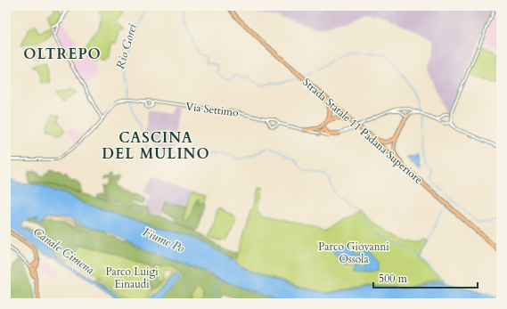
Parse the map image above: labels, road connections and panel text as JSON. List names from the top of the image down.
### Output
{
  "streets": {
    "highway": ["Strada Statale 11 Padana Superiore"],
    "street": ["Via Settimo"]
  },
  "districts": ["OLTREPO", "CASCINA DEL MULINO"],
  "water": ["Rio Gorei", "Fiume Po", "Canale Cimena"],
  "parks": ["Parco Giovanni Ossola", "Parco Luigi Einaudi"],
  "scale_bar": "500 m"
}
